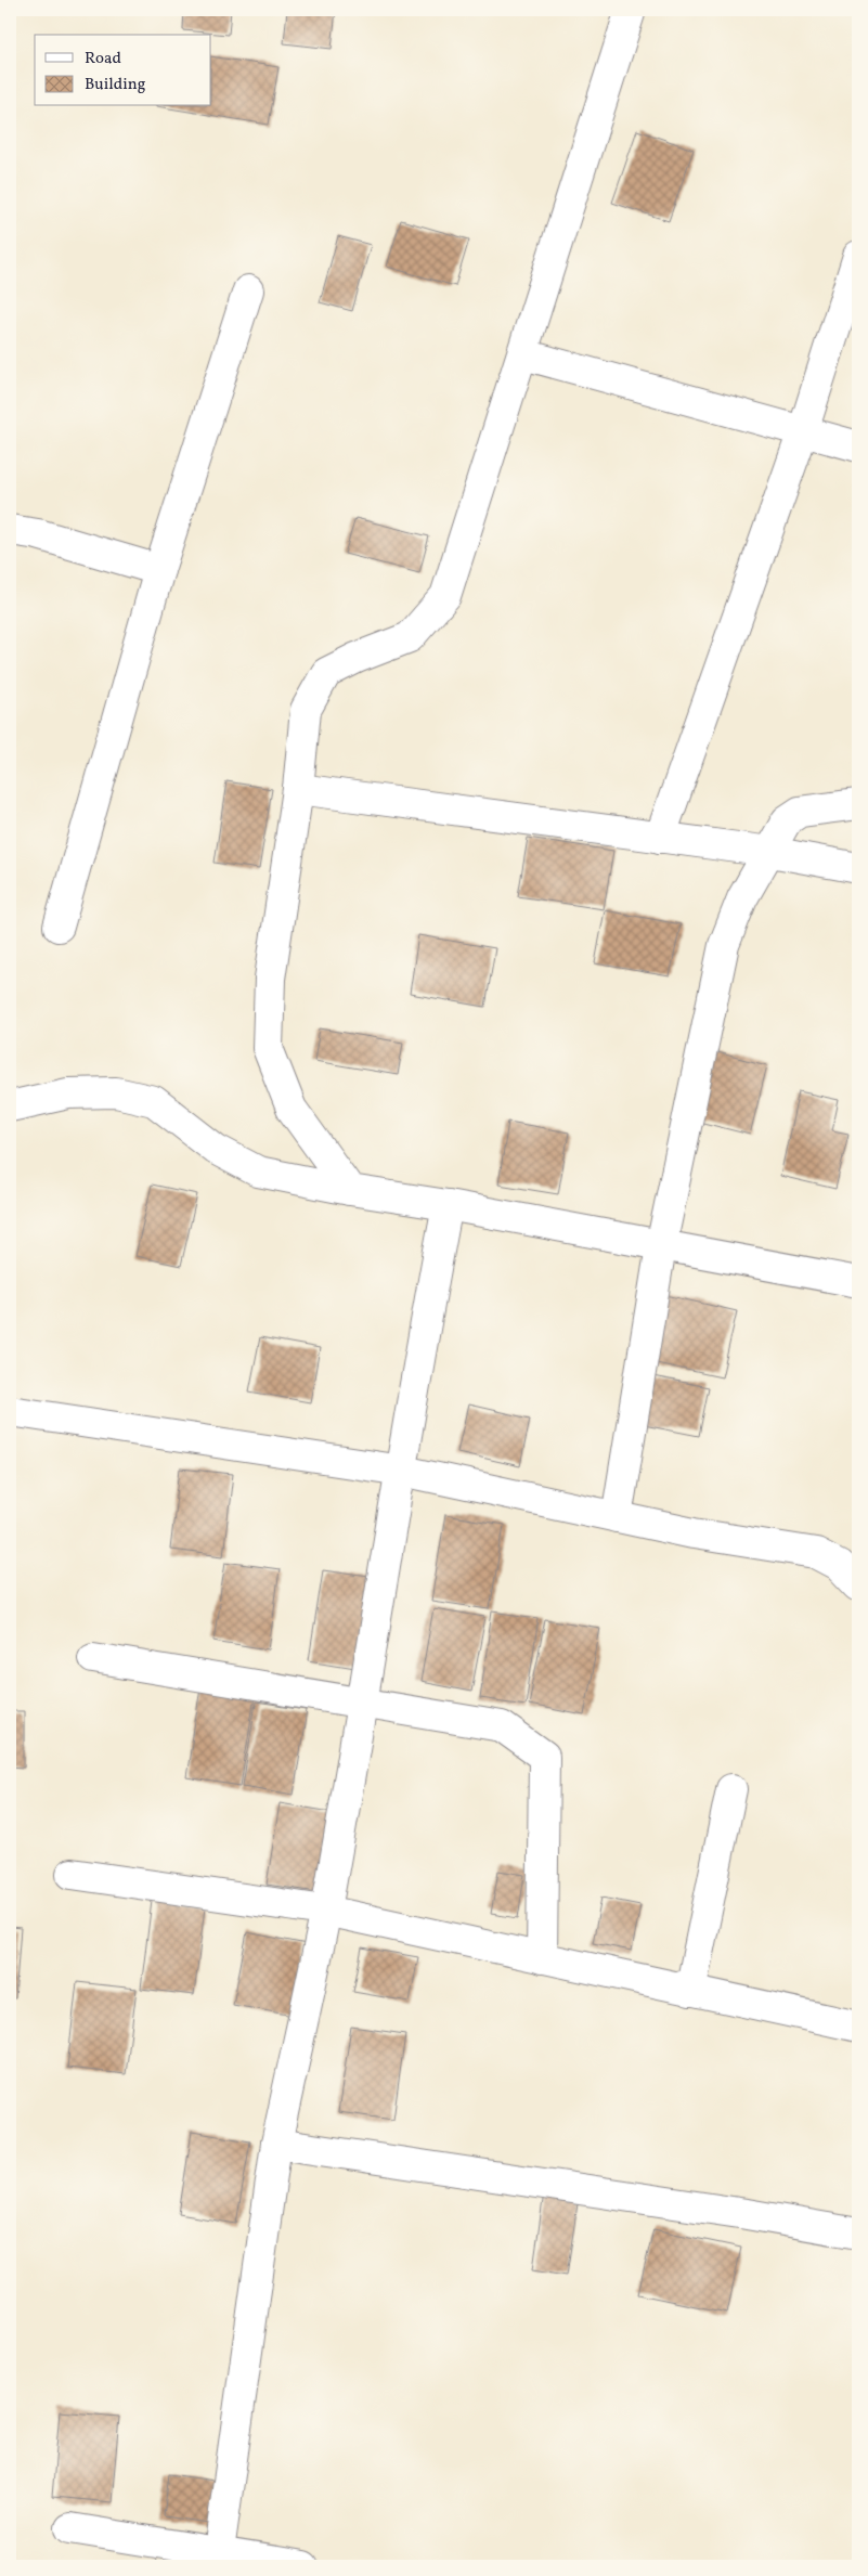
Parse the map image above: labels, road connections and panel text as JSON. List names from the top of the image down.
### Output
{
  "legend": ["Road", "Building"]
}
